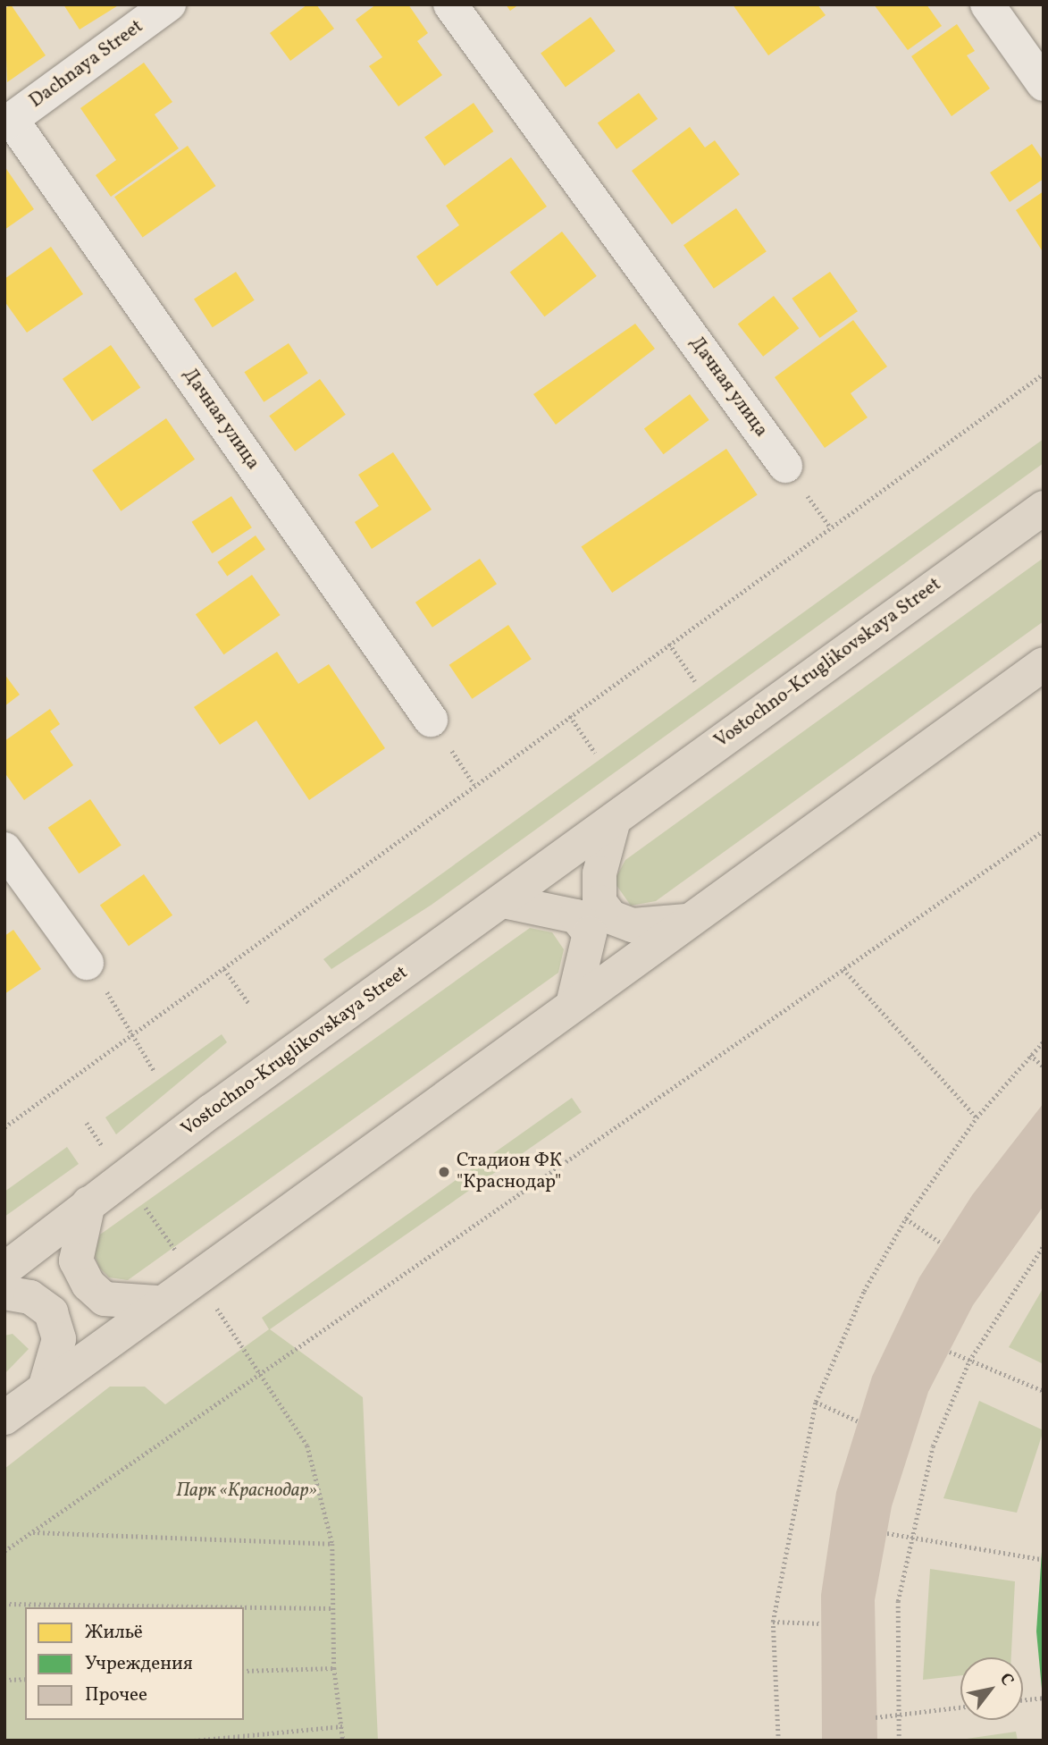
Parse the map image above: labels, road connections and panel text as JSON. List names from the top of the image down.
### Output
{
  "streets": {
    "main road": ["Vostochno-Kruglikovskaya Street"],
    "street": ["Dachnaya Street", "Дачная улица"]
  },
  "crossings": [
    ["Dachnaya Street", "Дачная улица"]
  ],
  "parks": ["Парк «Краснодар»"],
  "places": ["Стадион ФК \"Краснодар\""],
  "legend": ["Жильё", "Учреждения", "Прочее"],
  "north": "top right"
}
